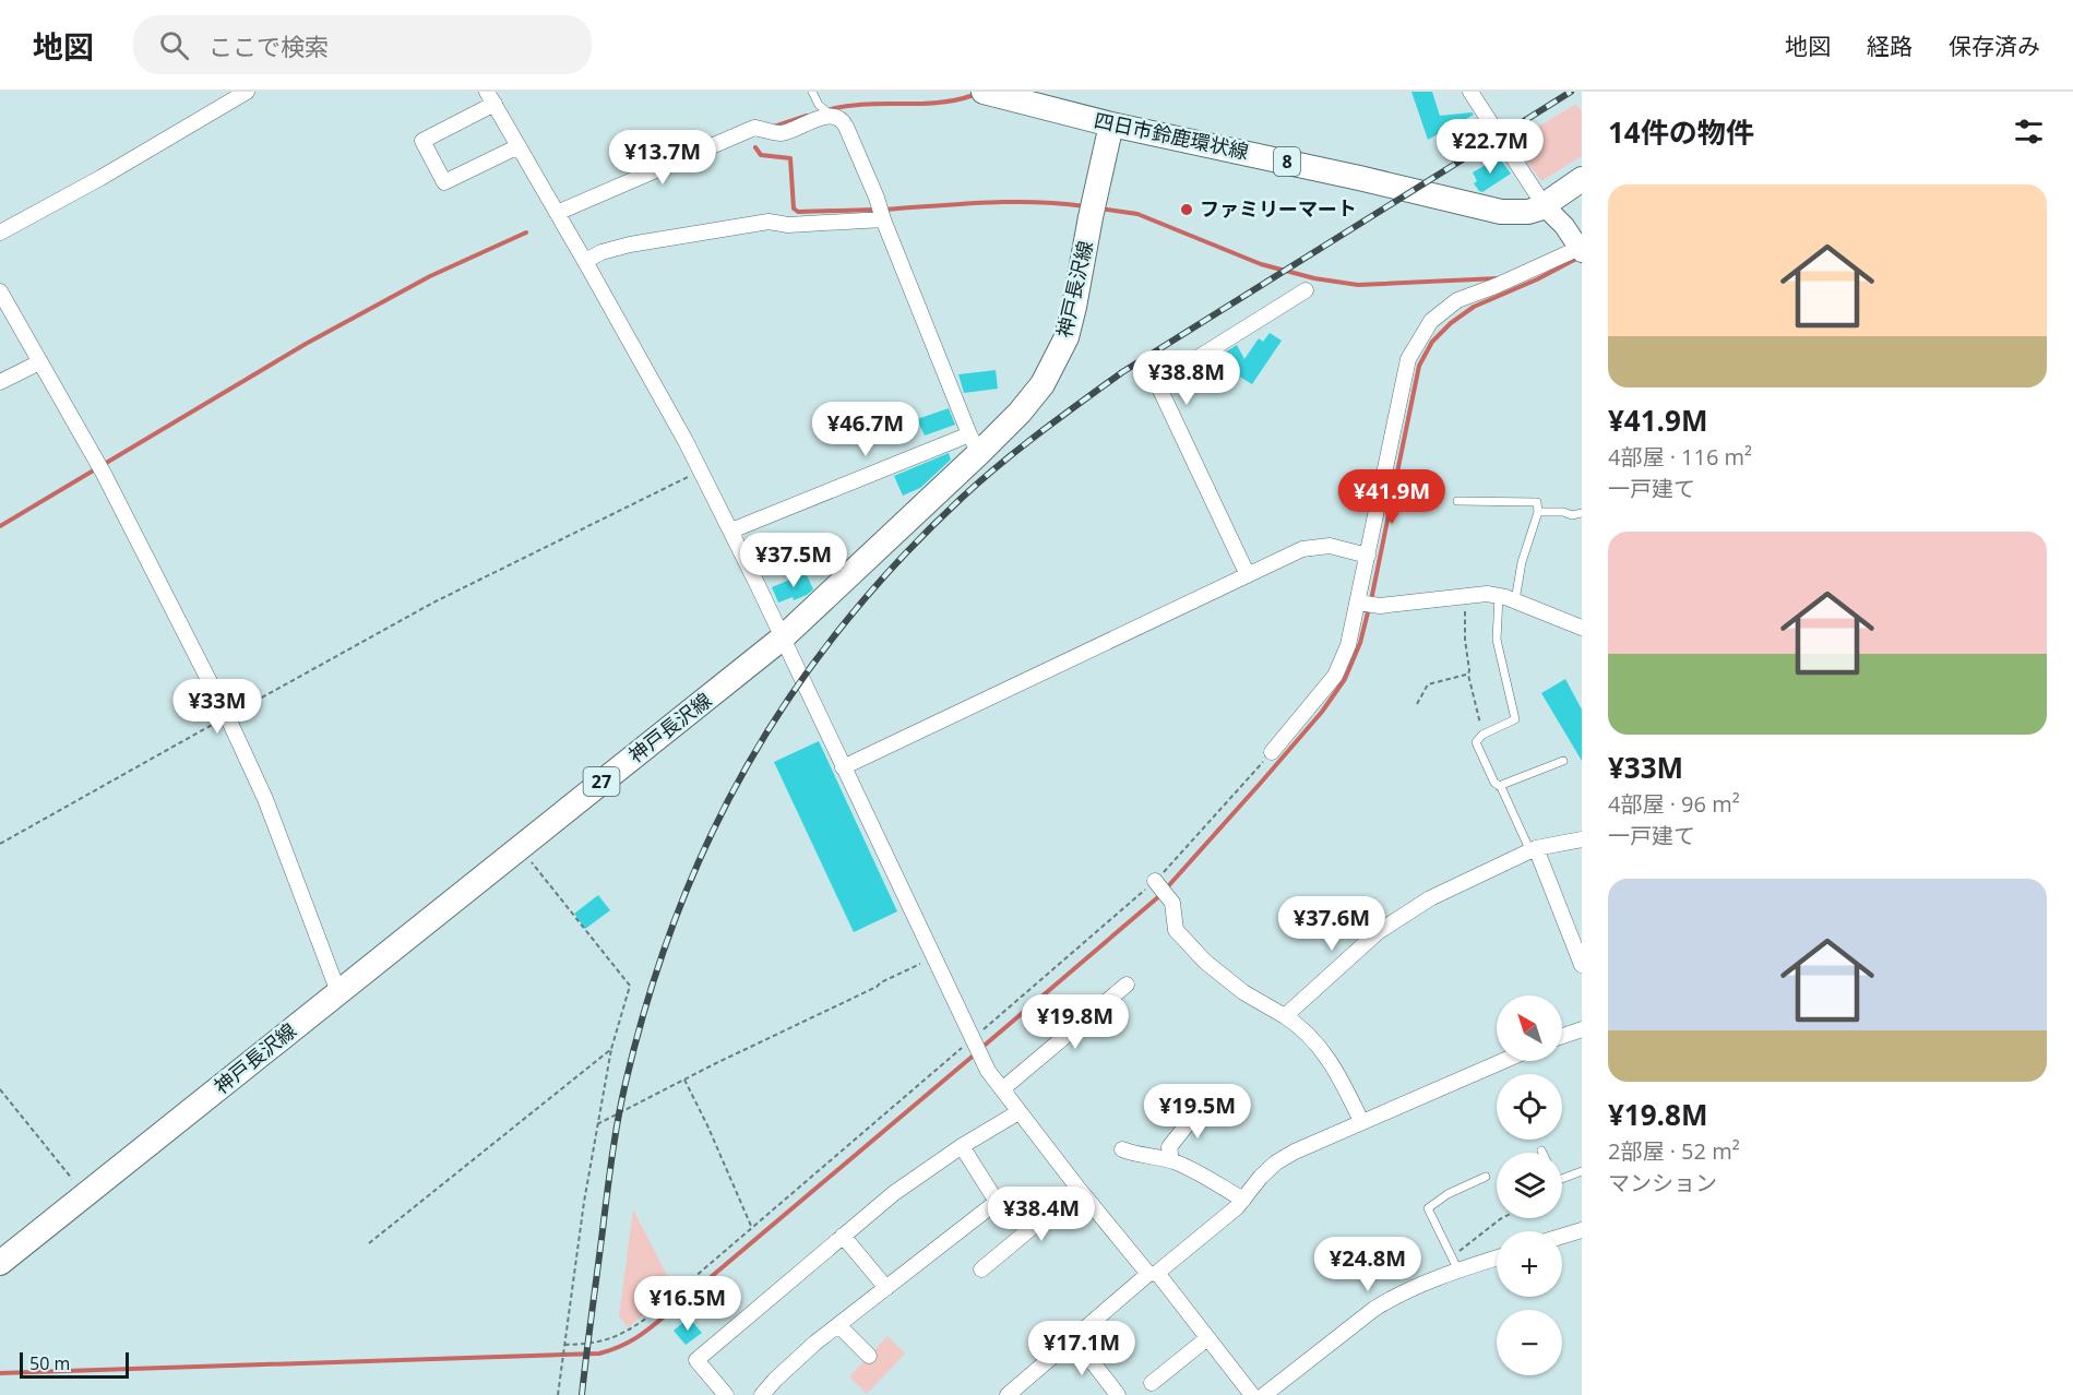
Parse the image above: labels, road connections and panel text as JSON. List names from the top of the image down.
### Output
{
  "streets": {
    "main road": [
      "四日市鈴鹿環状線",
      "8",
      "神戸長沢線",
      "27"
    ]
  },
  "crossings": [
    ["四日市鈴鹿環状線", "神戸長沢線"]
  ],
  "places": ["ファミリーマート"],
  "scale_bar": "50 m",
  "north": "top left",
  "page": {
    "header": "地図",
    "search": "ここで検索",
    "nav": ["地図", "経路", "保存済み"],
    "heading": "14件の物件",
    "price": [
      "¥22.7M",
      "¥13.7M",
      "¥38.8M",
      "¥46.7M",
      "¥41.9M",
      "¥37.5M",
      "¥33M",
      "¥37.6M",
      "¥19.8M",
      "¥19.5M",
      "¥38.4M",
      "¥24.8M",
      "¥16.5M",
      "¥17.1M"
    ],
    "list": [
      {
        "name": "¥41.9M",
        "note": "4部屋 · 116 m² · 一戸建て"
      },
      {
        "name": "¥33M",
        "note": "4部屋 · 96 m² · 一戸建て"
      },
      {
        "name": "¥19.8M",
        "note": "2部屋 · 52 m² · マンション"
      }
    ],
    "map_buttons": ["+", "−"],
    "scale": "50 m"
  }
}
